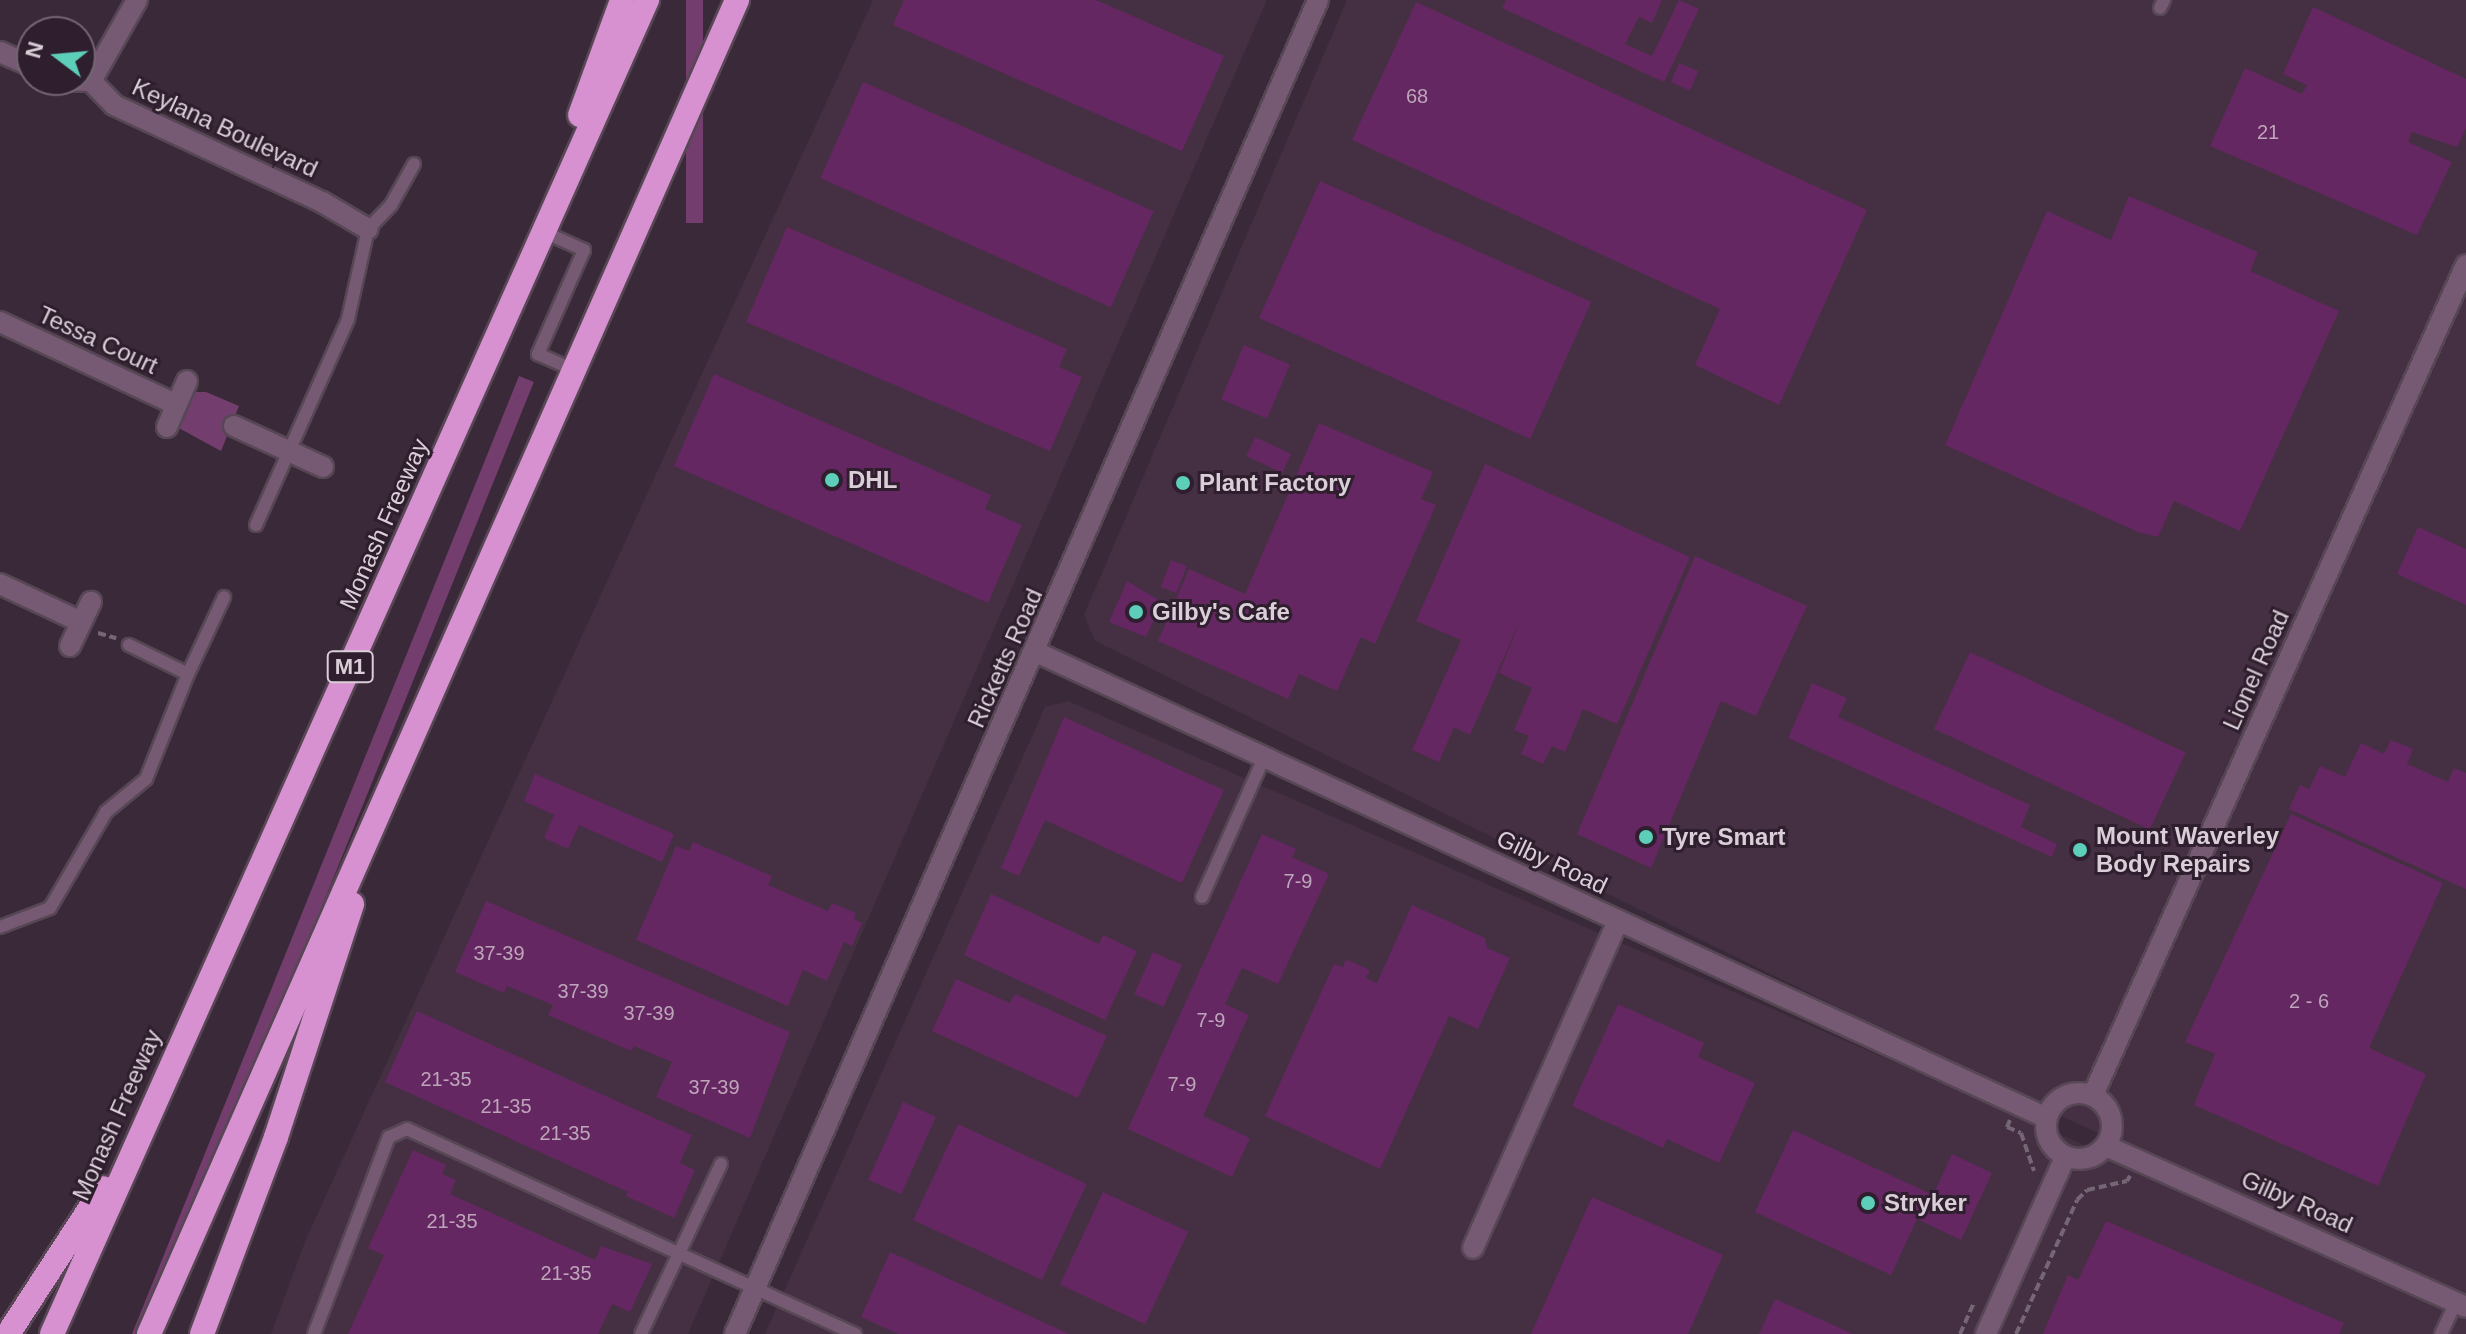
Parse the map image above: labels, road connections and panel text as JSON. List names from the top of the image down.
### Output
{
  "streets": {
    "highway": ["Monash Freeway", "M1"],
    "street": [
      "Keylana Boulevard",
      "Tessa Court",
      "Ricketts Road",
      "Lionel Road",
      "Gilby Road"
    ]
  },
  "crossings": [
    ["Ricketts Road", "Gilby Road"],
    ["Lionel Road", "Gilby Road"]
  ],
  "places": [
    "DHL",
    "Plant Factory",
    "Gilby's Cafe",
    "Tyre Smart",
    "Mount Waverley Body Repairs",
    "Stryker"
  ],
  "house_numbers": [
    "68",
    "21",
    "7-9",
    "37-39",
    "37-39",
    "2 - 6",
    "37-39",
    "7-9",
    "21-35",
    "7-9",
    "37-39",
    "21-35",
    "21-35",
    "21-35",
    "21-35"
  ],
  "north": "left"
}
